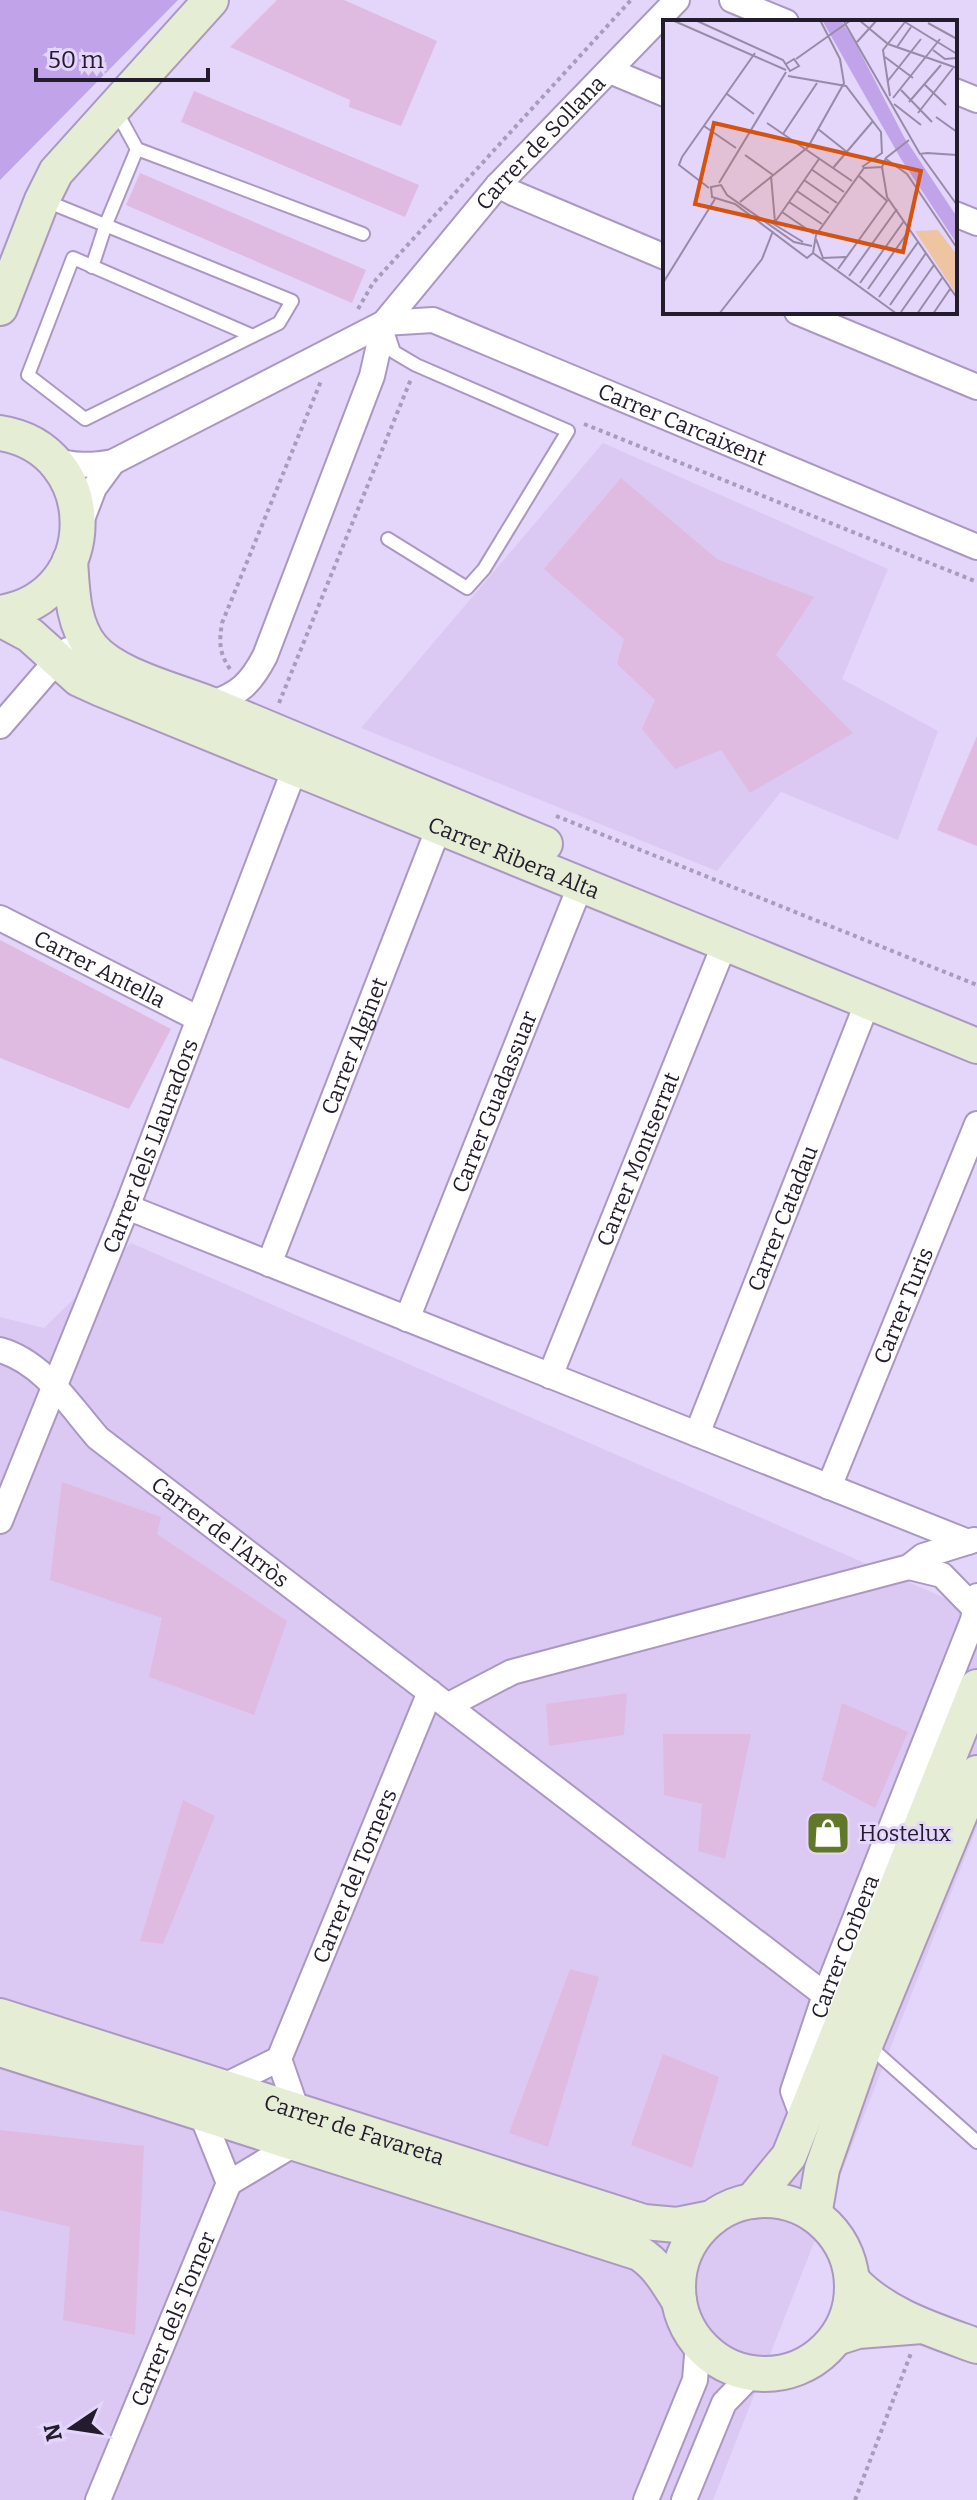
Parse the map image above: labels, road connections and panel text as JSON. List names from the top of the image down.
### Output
{
  "streets": {
    "street": [
      "Carrer de Sollana",
      "Carrer Carcaixent",
      "Carrer Ribera Alta",
      "Carrer Antella",
      "Carrer Alginet",
      "Carrer Guadassuar",
      "Carrer dels Llauradors",
      "Carrer Montserrat",
      "Carrer Catadau",
      "Carrer Turis",
      "Carrer de l'Arròs",
      "Carrer del Torners",
      "Carrer Corbera",
      "Carrer de Favareta",
      "Carrer dels Torner"
    ]
  },
  "crossings": [
    ["Carrer de Sollana", "Carrer Carcaixent"],
    ["Carrer Ribera Alta", "Carrer Alginet"],
    ["Carrer Ribera Alta", "Carrer Guadassuar"],
    ["Carrer Ribera Alta", "Carrer dels Llauradors"],
    ["Carrer Ribera Alta", "Carrer Montserrat"],
    ["Carrer Ribera Alta", "Carrer Catadau"],
    ["Carrer Antella", "Carrer dels Llauradors"],
    ["Carrer dels Llauradors", "Carrer de l'Arròs"],
    ["Carrer de l'Arròs", "Carrer del Torners"],
    ["Carrer de l'Arròs", "Carrer Corbera"]
  ],
  "places": {
    "shop": ["Hostelux"]
  },
  "scale_bar": "50 m",
  "north": "left"
}
